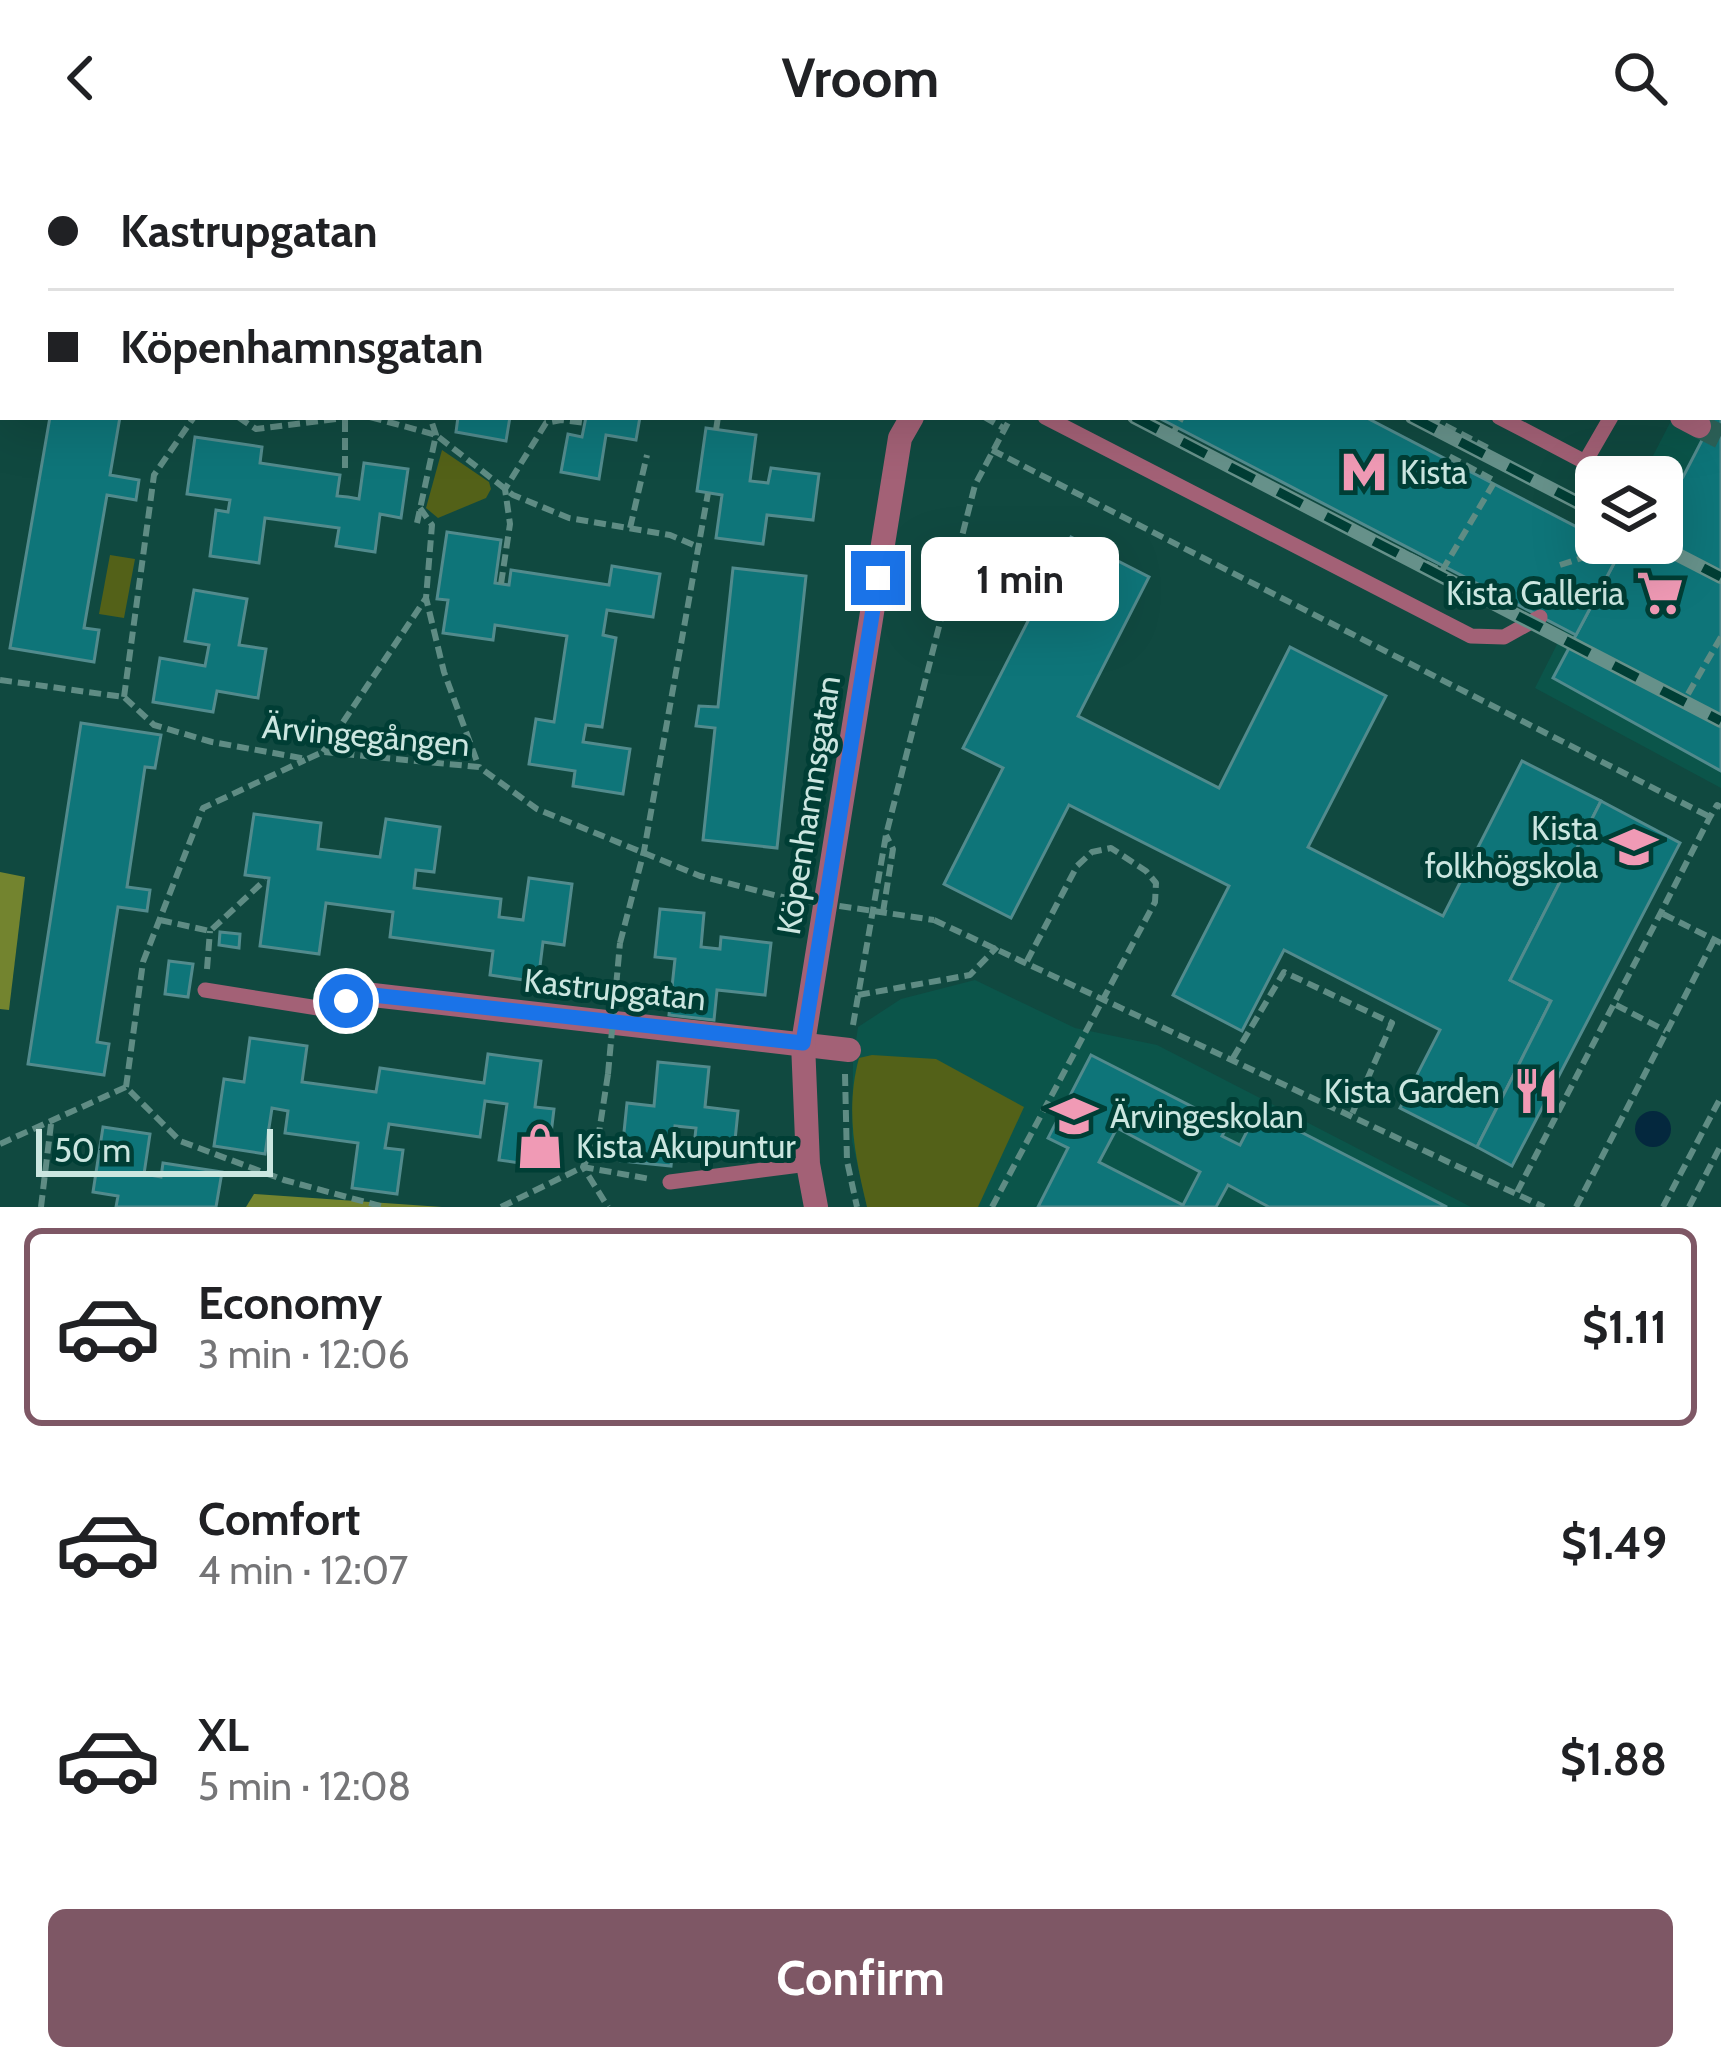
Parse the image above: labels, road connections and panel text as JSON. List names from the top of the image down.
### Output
{
  "streets": {
    "street": ["Köpenhamnsgatan", "Kastrupgatan"],
    "path": ["Ärvingegången"]
  },
  "crossings": [
    ["Köpenhamnsgatan", "Kastrupgatan"]
  ],
  "places": {
    "metro station": ["Kista"],
    "supermarket": ["Kista Galleria"],
    "school or university": ["Kista folkhögskola", "Ärvingeskolan"],
    "restaurant": ["Kista Garden"],
    "shop": ["Kista Akupuntur"]
  },
  "scale_bar": "50 m",
  "page": {
    "header": "Vroom",
    "banner": ["Kastrupgatan", "Köpenhamnsgatan"],
    "bubble": "1 min",
    "scale": "50 m",
    "list": [
      {
        "name": "Economy",
        "note": "3 min · 12:06",
        "value": "$1.11"
      },
      {
        "name": "Comfort",
        "note": "4 min · 12:07",
        "value": "$1.49"
      },
      {
        "name": "XL",
        "note": "5 min · 12:08",
        "value": "$1.88"
      }
    ],
    "buttons": "Confirm"
  }
}
